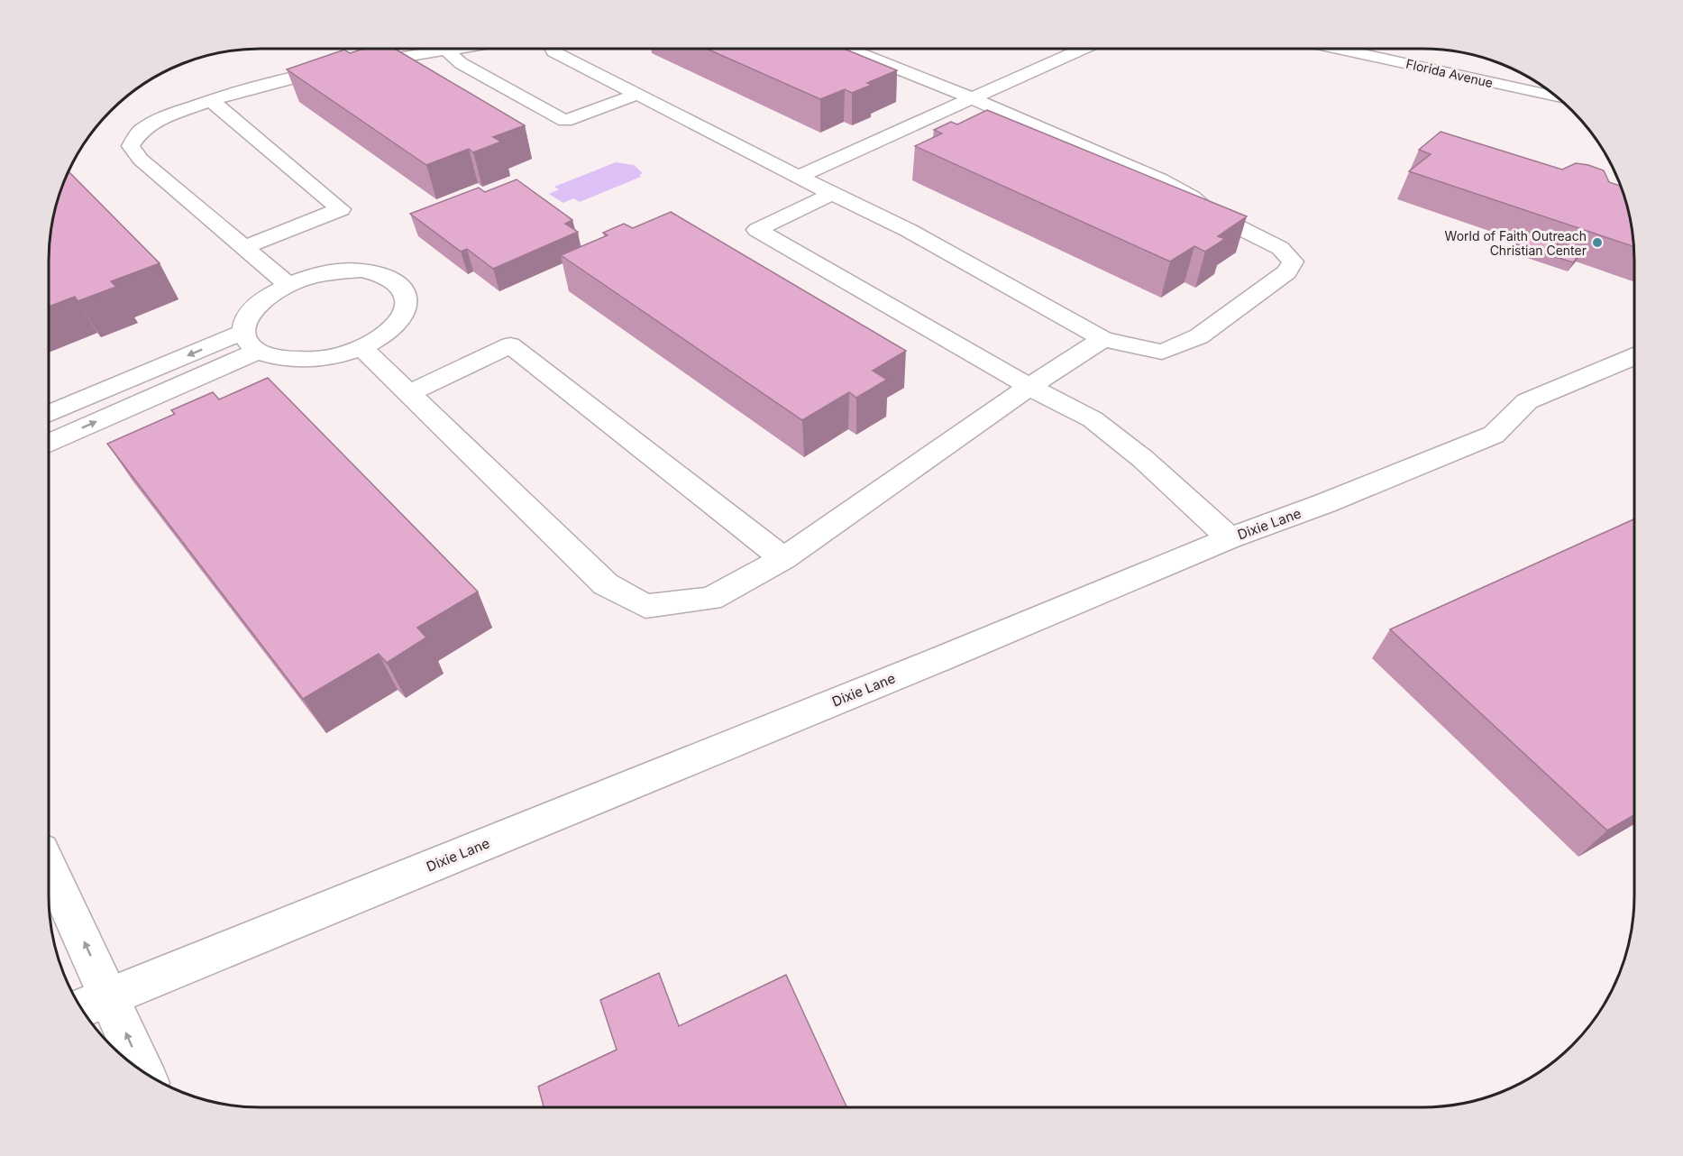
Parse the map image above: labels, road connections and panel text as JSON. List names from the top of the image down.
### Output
{
  "streets": {
    "street": ["Florida Avenue", "Dixie Lane"]
  },
  "places": ["World of Faith Outreach Christian Center"]
}
